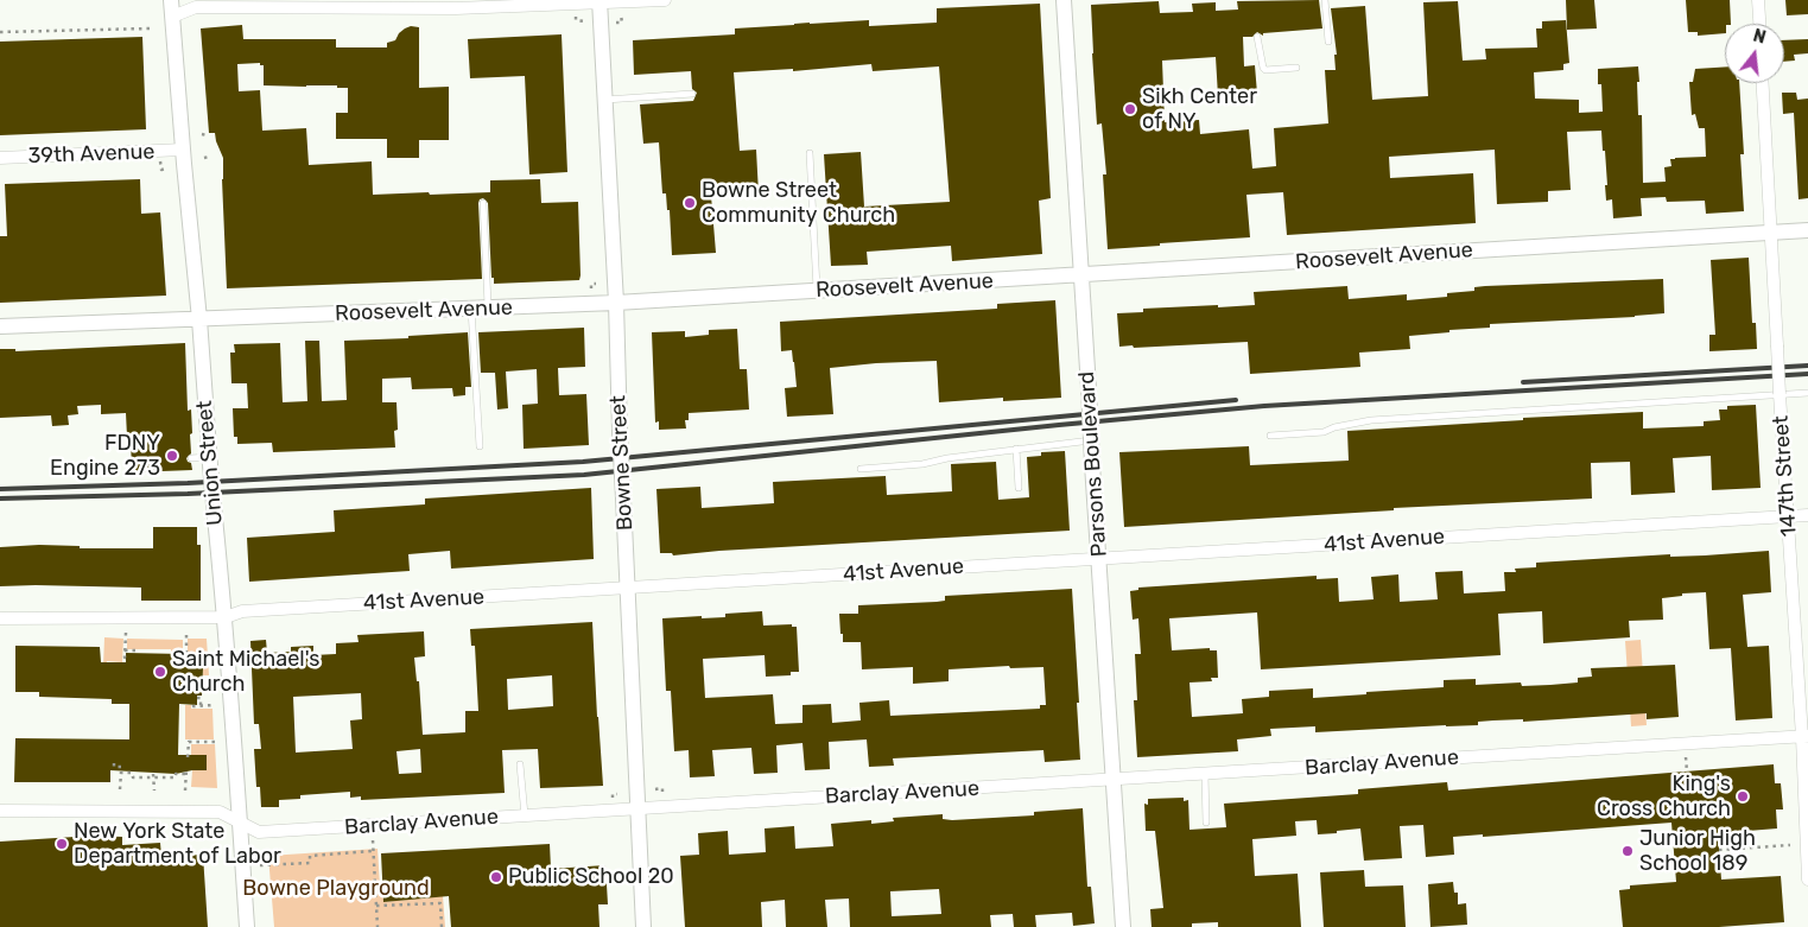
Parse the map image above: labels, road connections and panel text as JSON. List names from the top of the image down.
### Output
{
  "streets": {
    "street": [
      "39th Avenue",
      "Roosevelt Avenue",
      "Union Street",
      "Bowne Street",
      "Parsons Boulevard",
      "147th Street",
      "41st Avenue",
      "Barclay Avenue"
    ]
  },
  "crossings": [
    ["39th Avenue", "Union Street"],
    ["Roosevelt Avenue", "Union Street"],
    ["Roosevelt Avenue", "Bowne Street"],
    ["Roosevelt Avenue", "Parsons Boulevard"],
    ["Roosevelt Avenue", "147th Street"],
    ["Union Street", "41st Avenue"],
    ["Union Street", "Barclay Avenue"],
    ["Bowne Street", "41st Avenue"],
    ["Bowne Street", "Barclay Avenue"],
    ["Parsons Boulevard", "41st Avenue"],
    ["Parsons Boulevard", "Barclay Avenue"],
    ["147th Street", "41st Avenue"],
    ["147th Street", "Barclay Avenue"]
  ],
  "parks": ["Bowne Playground"],
  "places": [
    "Sikh Center of NY",
    "Bowne Street Community Church",
    "FDNY Engine 273",
    "Saint Michael's Church",
    "King's Cross Church",
    "New York State Department of Labor",
    "Junior High School 189",
    "Public School 20"
  ],
  "north": "top"
}
